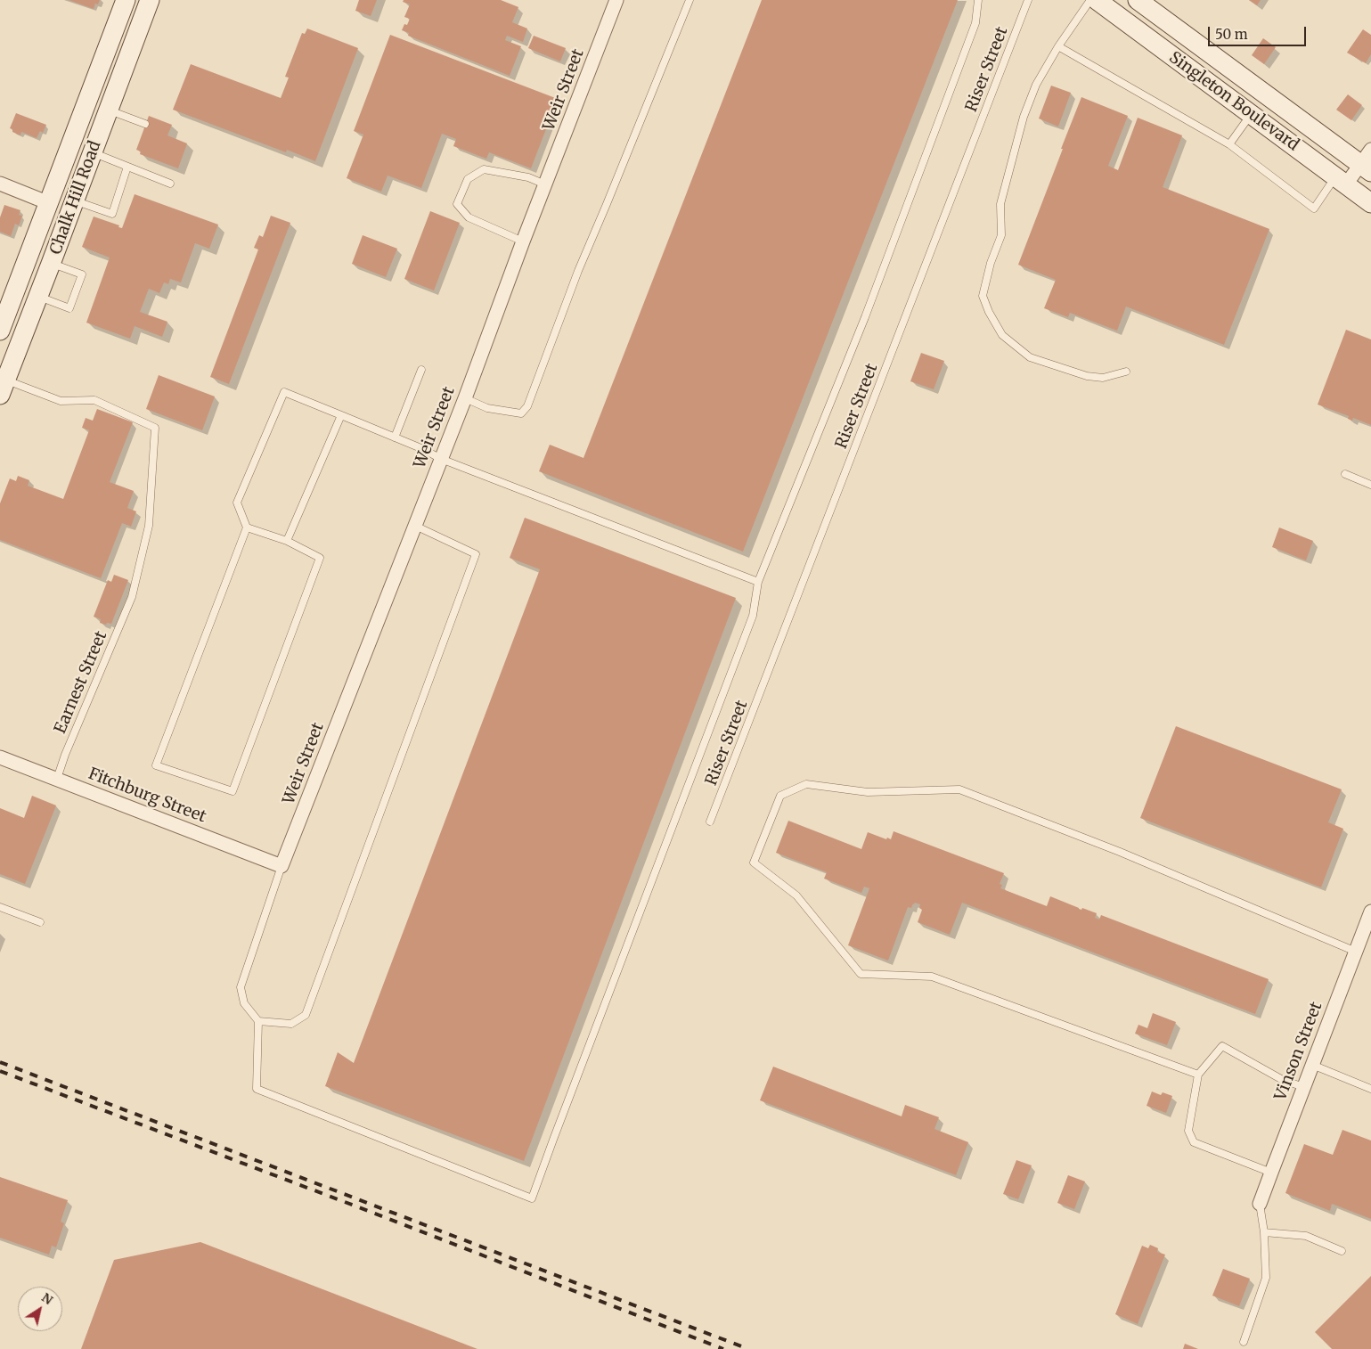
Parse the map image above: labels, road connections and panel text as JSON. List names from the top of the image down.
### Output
{
  "streets": {
    "street": [
      "Weir Street",
      "Singleton Boulevard",
      "Chalk Hill Road",
      "Fitchburg Street",
      "Vinson Street"
    ],
    "lane": ["Riser Street", "Earnest Street"]
  },
  "crossings": [
    ["Weir Street", "Fitchburg Street"],
    ["Chalk Hill Road", "Earnest Street"],
    ["Earnest Street", "Fitchburg Street"]
  ],
  "scale_bar": "50 m",
  "north": "top right"
}
